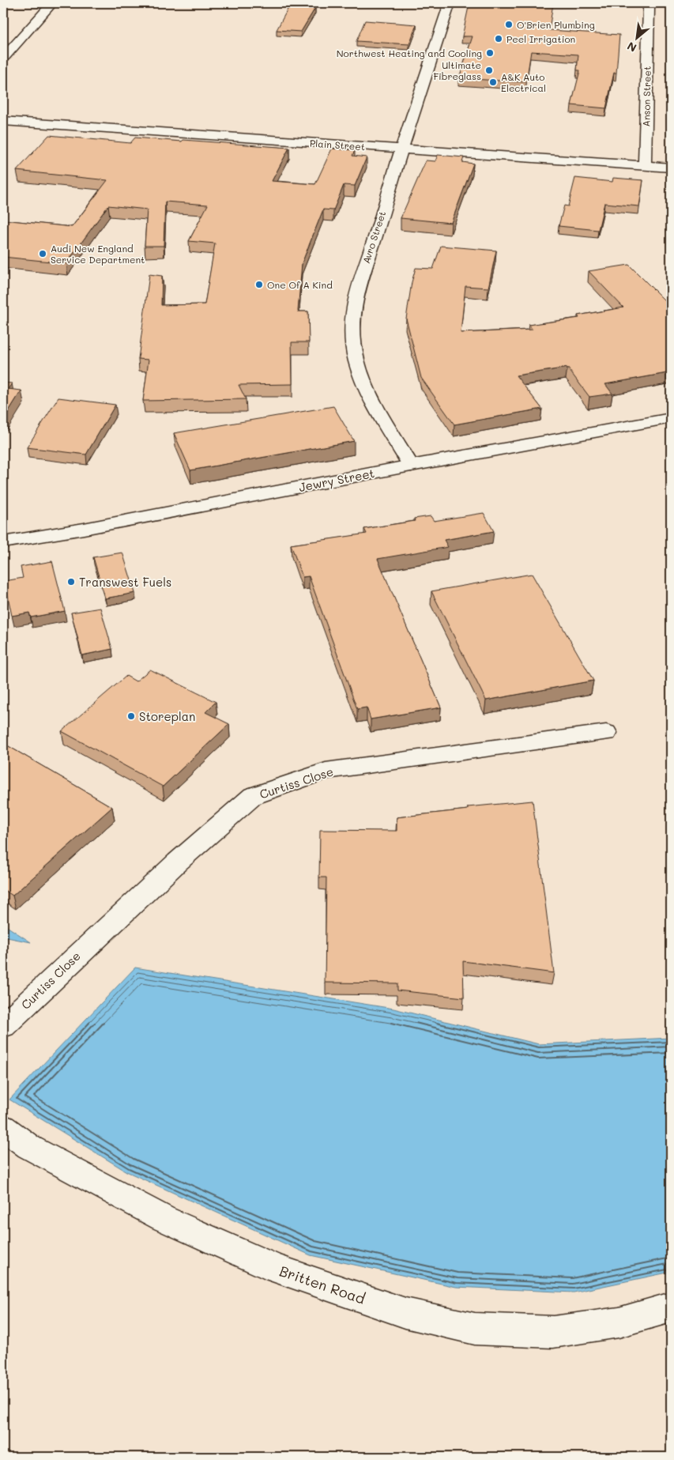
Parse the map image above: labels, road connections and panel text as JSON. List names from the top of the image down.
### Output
{
  "streets": {
    "street": [
      "Anson Street",
      "Plain Street",
      "Avro Street",
      "Jewry Street",
      "Curtiss Close",
      "Britten Road"
    ]
  },
  "crossings": [
    ["Anson Street", "Plain Street"],
    ["Plain Street", "Avro Street"],
    ["Avro Street", "Jewry Street"]
  ],
  "places": [
    "O'Brien Plumbing",
    "Peel Irrigation",
    "Northwest Heating and Cooling",
    "Ultimate Fibreglass",
    "A&K Auto Electrical",
    "Audi New England Service Department",
    "One Of A Kind",
    "Transwest Fuels",
    "Storeplan"
  ],
  "north": "bottom left"
}
